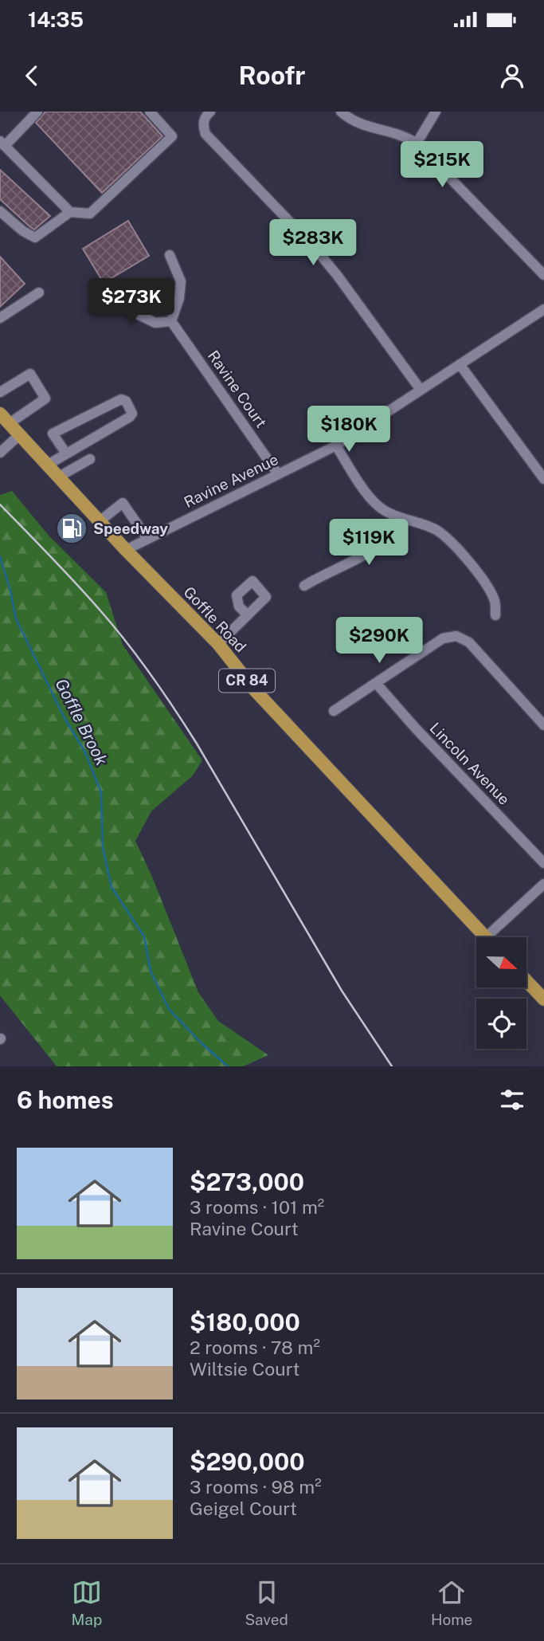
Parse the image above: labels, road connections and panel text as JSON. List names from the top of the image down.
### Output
{
  "streets": {
    "main road": ["Goffle Road", "CR 84"],
    "street": ["Ravine Court", "Ravine Avenue", "Lincoln Avenue"]
  },
  "crossings": [
    ["Ravine Court", "Ravine Avenue"],
    ["Ravine Avenue", "Goffle Road"]
  ],
  "water": ["Goffle Brook"],
  "places": {
    "fuel station": ["Speedway"]
  },
  "north": "right",
  "page": {
    "status": "14:35",
    "header": "Roofr",
    "price": [
      "$215K",
      "$283K",
      "$273K",
      "$180K",
      "$119K",
      "$290K"
    ],
    "heading": "6 homes",
    "list": [
      {
        "name": "$273,000",
        "note": "3 rooms · 101 m² · Ravine Court"
      },
      {
        "name": "$180,000",
        "note": "2 rooms · 78 m² · Wiltsie Court"
      },
      {
        "name": "$290,000",
        "note": "3 rooms · 98 m² · Geigel Court"
      }
    ],
    "tabs": ["Map", "Saved", "Home"]
  }
}
